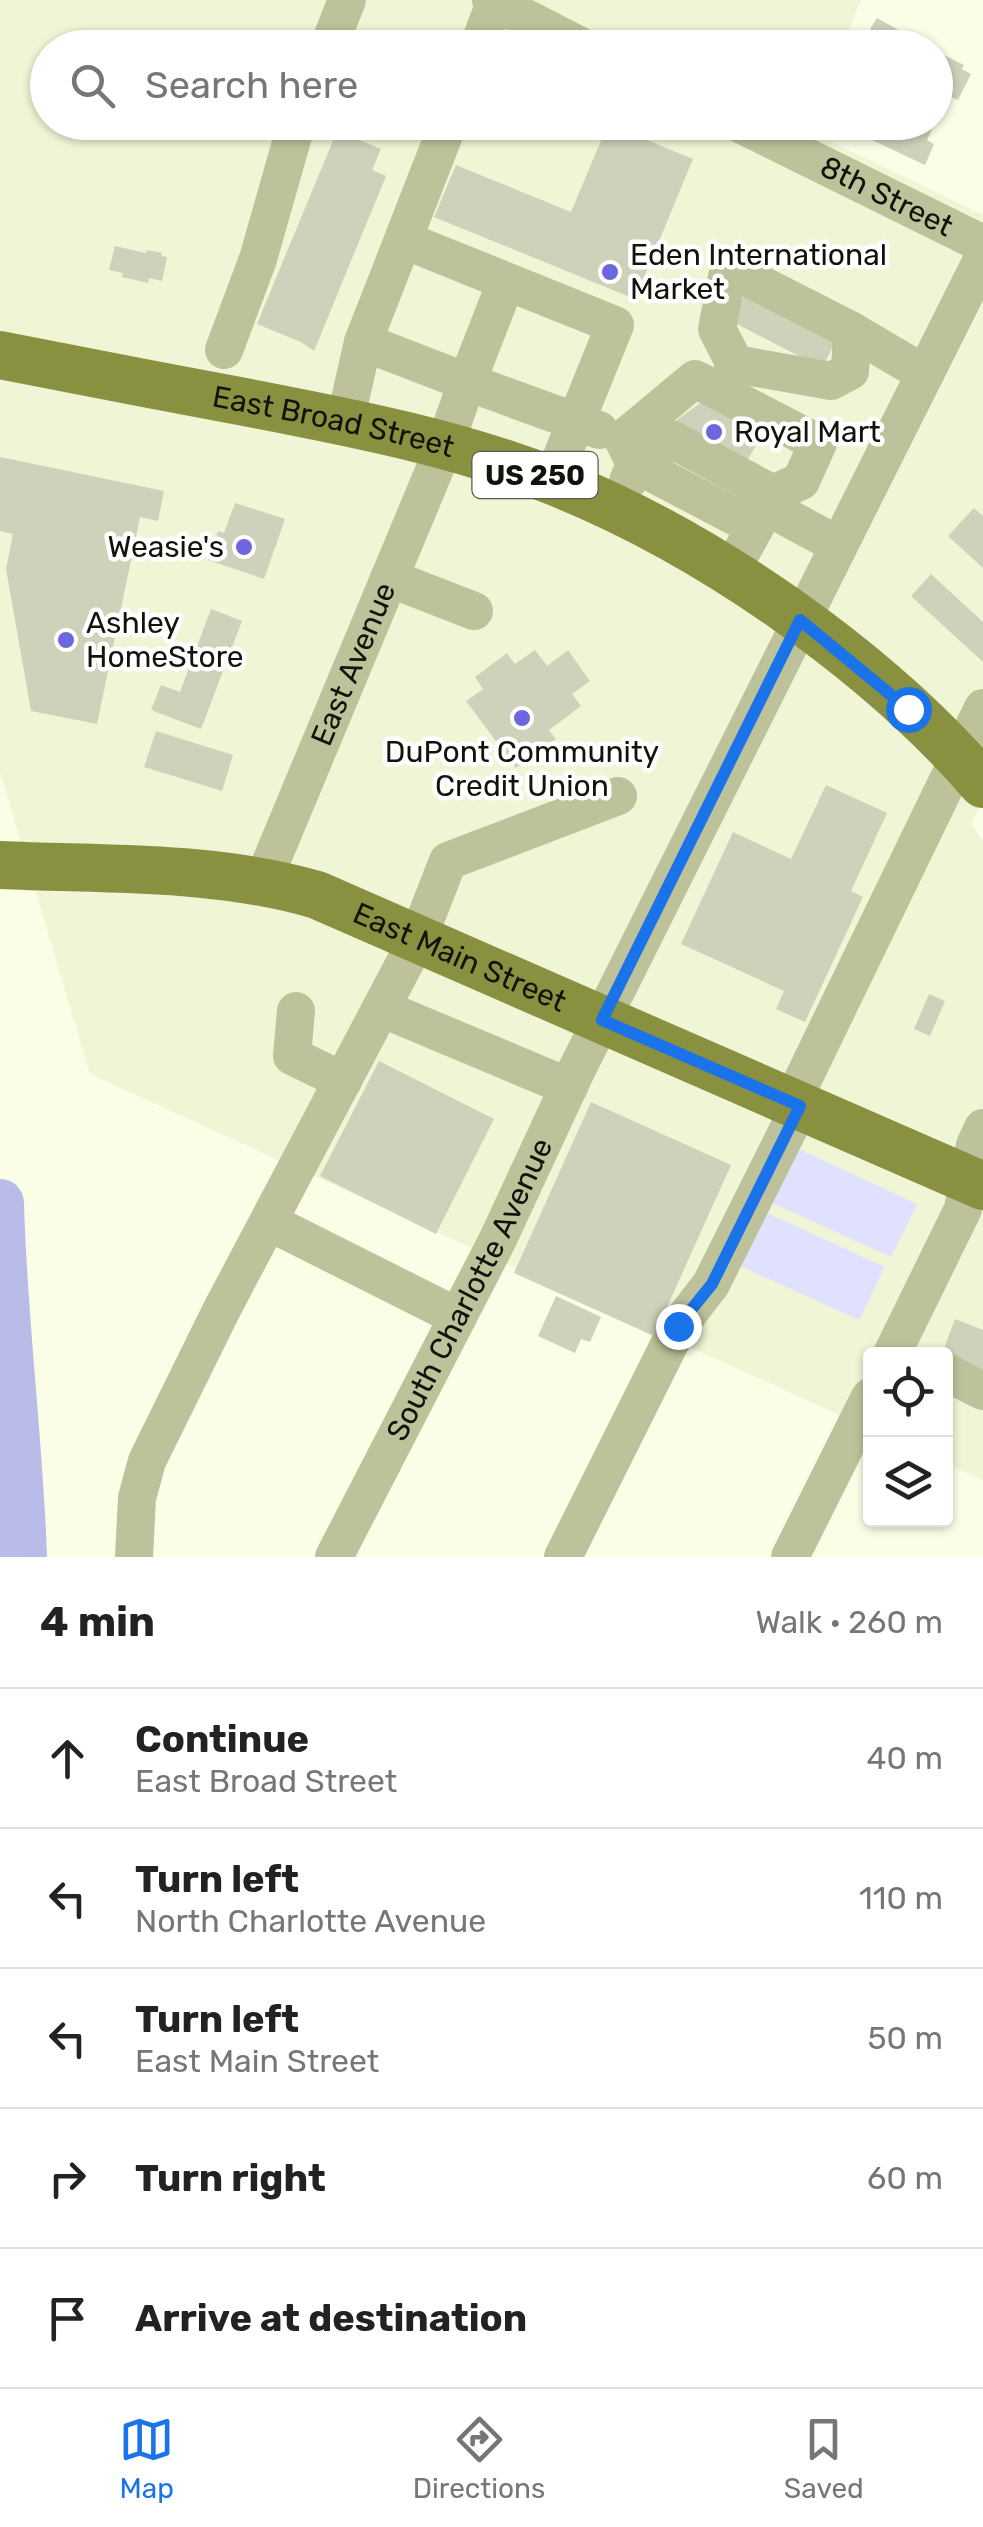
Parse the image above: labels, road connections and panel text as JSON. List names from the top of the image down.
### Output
{
  "streets": {
    "main road": ["East Broad Street", "US 250", "East Main Street"],
    "street": ["8th Street", "East Avenue", "South Charlotte Avenue"]
  },
  "crossings": [
    ["East Broad Street", "East Avenue"],
    ["East Broad Street", "South Charlotte Avenue"],
    ["East Avenue", "East Main Street"],
    ["East Main Street", "South Charlotte Avenue"]
  ],
  "places": [
    "Eden International Market",
    "Royal Mart",
    "Weasie's",
    "Ashley HomeStore",
    "DuPont Community Credit Union"
  ],
  "page": {
    "search": "Search here",
    "heading": ["4 min", "Walk · 260 m"],
    "list": [
      ["Continue", "East Broad Street", "40 m"],
      ["Turn left", "North Charlotte Avenue", "110 m"],
      ["Turn left", "East Main Street", "50 m"],
      ["Turn right", "60 m"],
      "Arrive at destination"
    ],
    "nav": ["Map", "Directions", "Saved"]
  }
}
